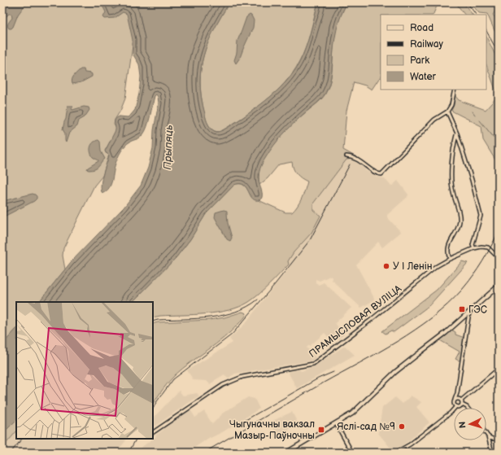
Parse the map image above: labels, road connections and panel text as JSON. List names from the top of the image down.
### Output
{
  "streets": {
    "street": ["ПРАМЫСЛОВАЯ ВУЛІЦА"]
  },
  "water": ["Прыпяць"],
  "places": {
    "other": ["У І Ленін", "Яслі-сад №9"],
    "transit": ["ГЭС", "Чыгуначны вакзал Мазыр-Паўночны"]
  },
  "legend": [
    "Road",
    "Railway",
    "Park",
    "Water"
  ],
  "north": "left"
}
